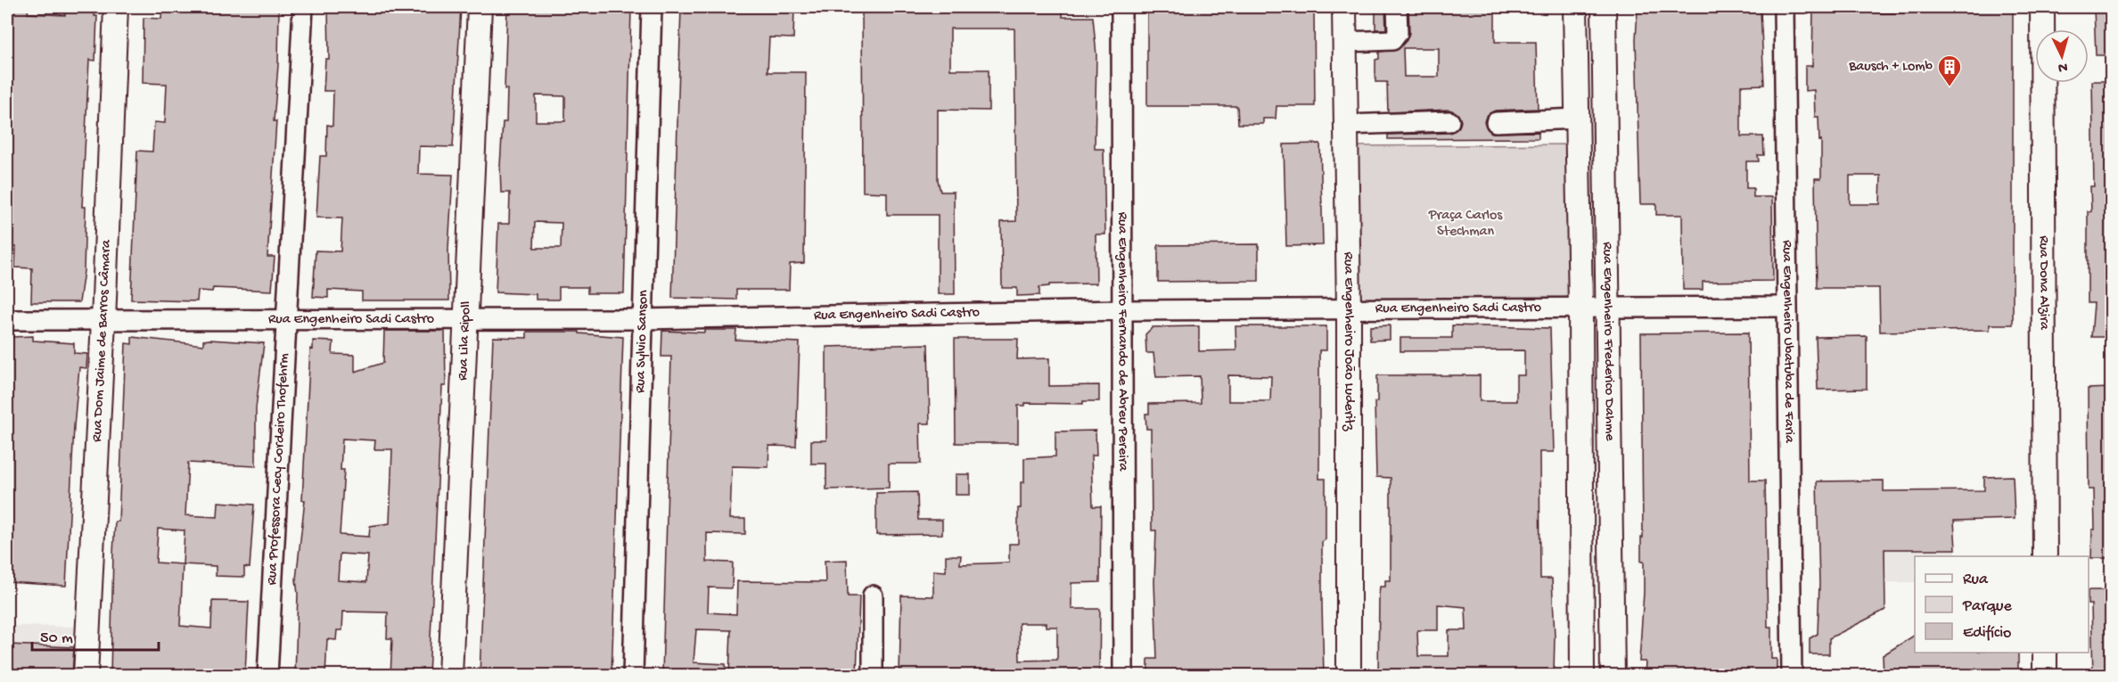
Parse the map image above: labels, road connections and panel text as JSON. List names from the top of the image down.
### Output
{
  "streets": {
    "street": [
      "Rua Dona Alzira",
      "Rua Engenheiro Sadi Castro",
      "Rua Lila Ripoll",
      "Rua Sylvio Sanson",
      "Rua Engenheiro Fernando de Abreu Pereira",
      "Rua Engenheiro João Luderitz",
      "Rua Dom Jaime de Barros Câmara",
      "Rua Engenheiro Frederico Dahme",
      "Rua Engenheiro Ubatuba de Faria",
      "Rua Professora Cecy Cordeiro Thofehrm"
    ]
  },
  "crossings": [
    ["Rua Engenheiro Sadi Castro", "Rua Lila Ripoll"],
    ["Rua Engenheiro Sadi Castro", "Rua Sylvio Sanson"],
    ["Rua Engenheiro Sadi Castro", "Rua Engenheiro Fernando de Abreu Pereira"],
    ["Rua Engenheiro Sadi Castro", "Rua Engenheiro João Luderitz"],
    ["Rua Engenheiro Sadi Castro", "Rua Dom Jaime de Barros Câmara"],
    ["Rua Engenheiro Sadi Castro", "Rua Engenheiro Frederico Dahme"],
    ["Rua Engenheiro Sadi Castro", "Rua Engenheiro Ubatuba de Faria"],
    ["Rua Engenheiro Sadi Castro", "Rua Professora Cecy Cordeiro Thofehrm"]
  ],
  "parks": ["Praça Carlos Stechman"],
  "places": {
    "building": ["Bausch + Lomb"]
  },
  "legend": ["Rua", "Parque", "Edifício"],
  "scale_bar": "50 m",
  "north": "bottom"
}
